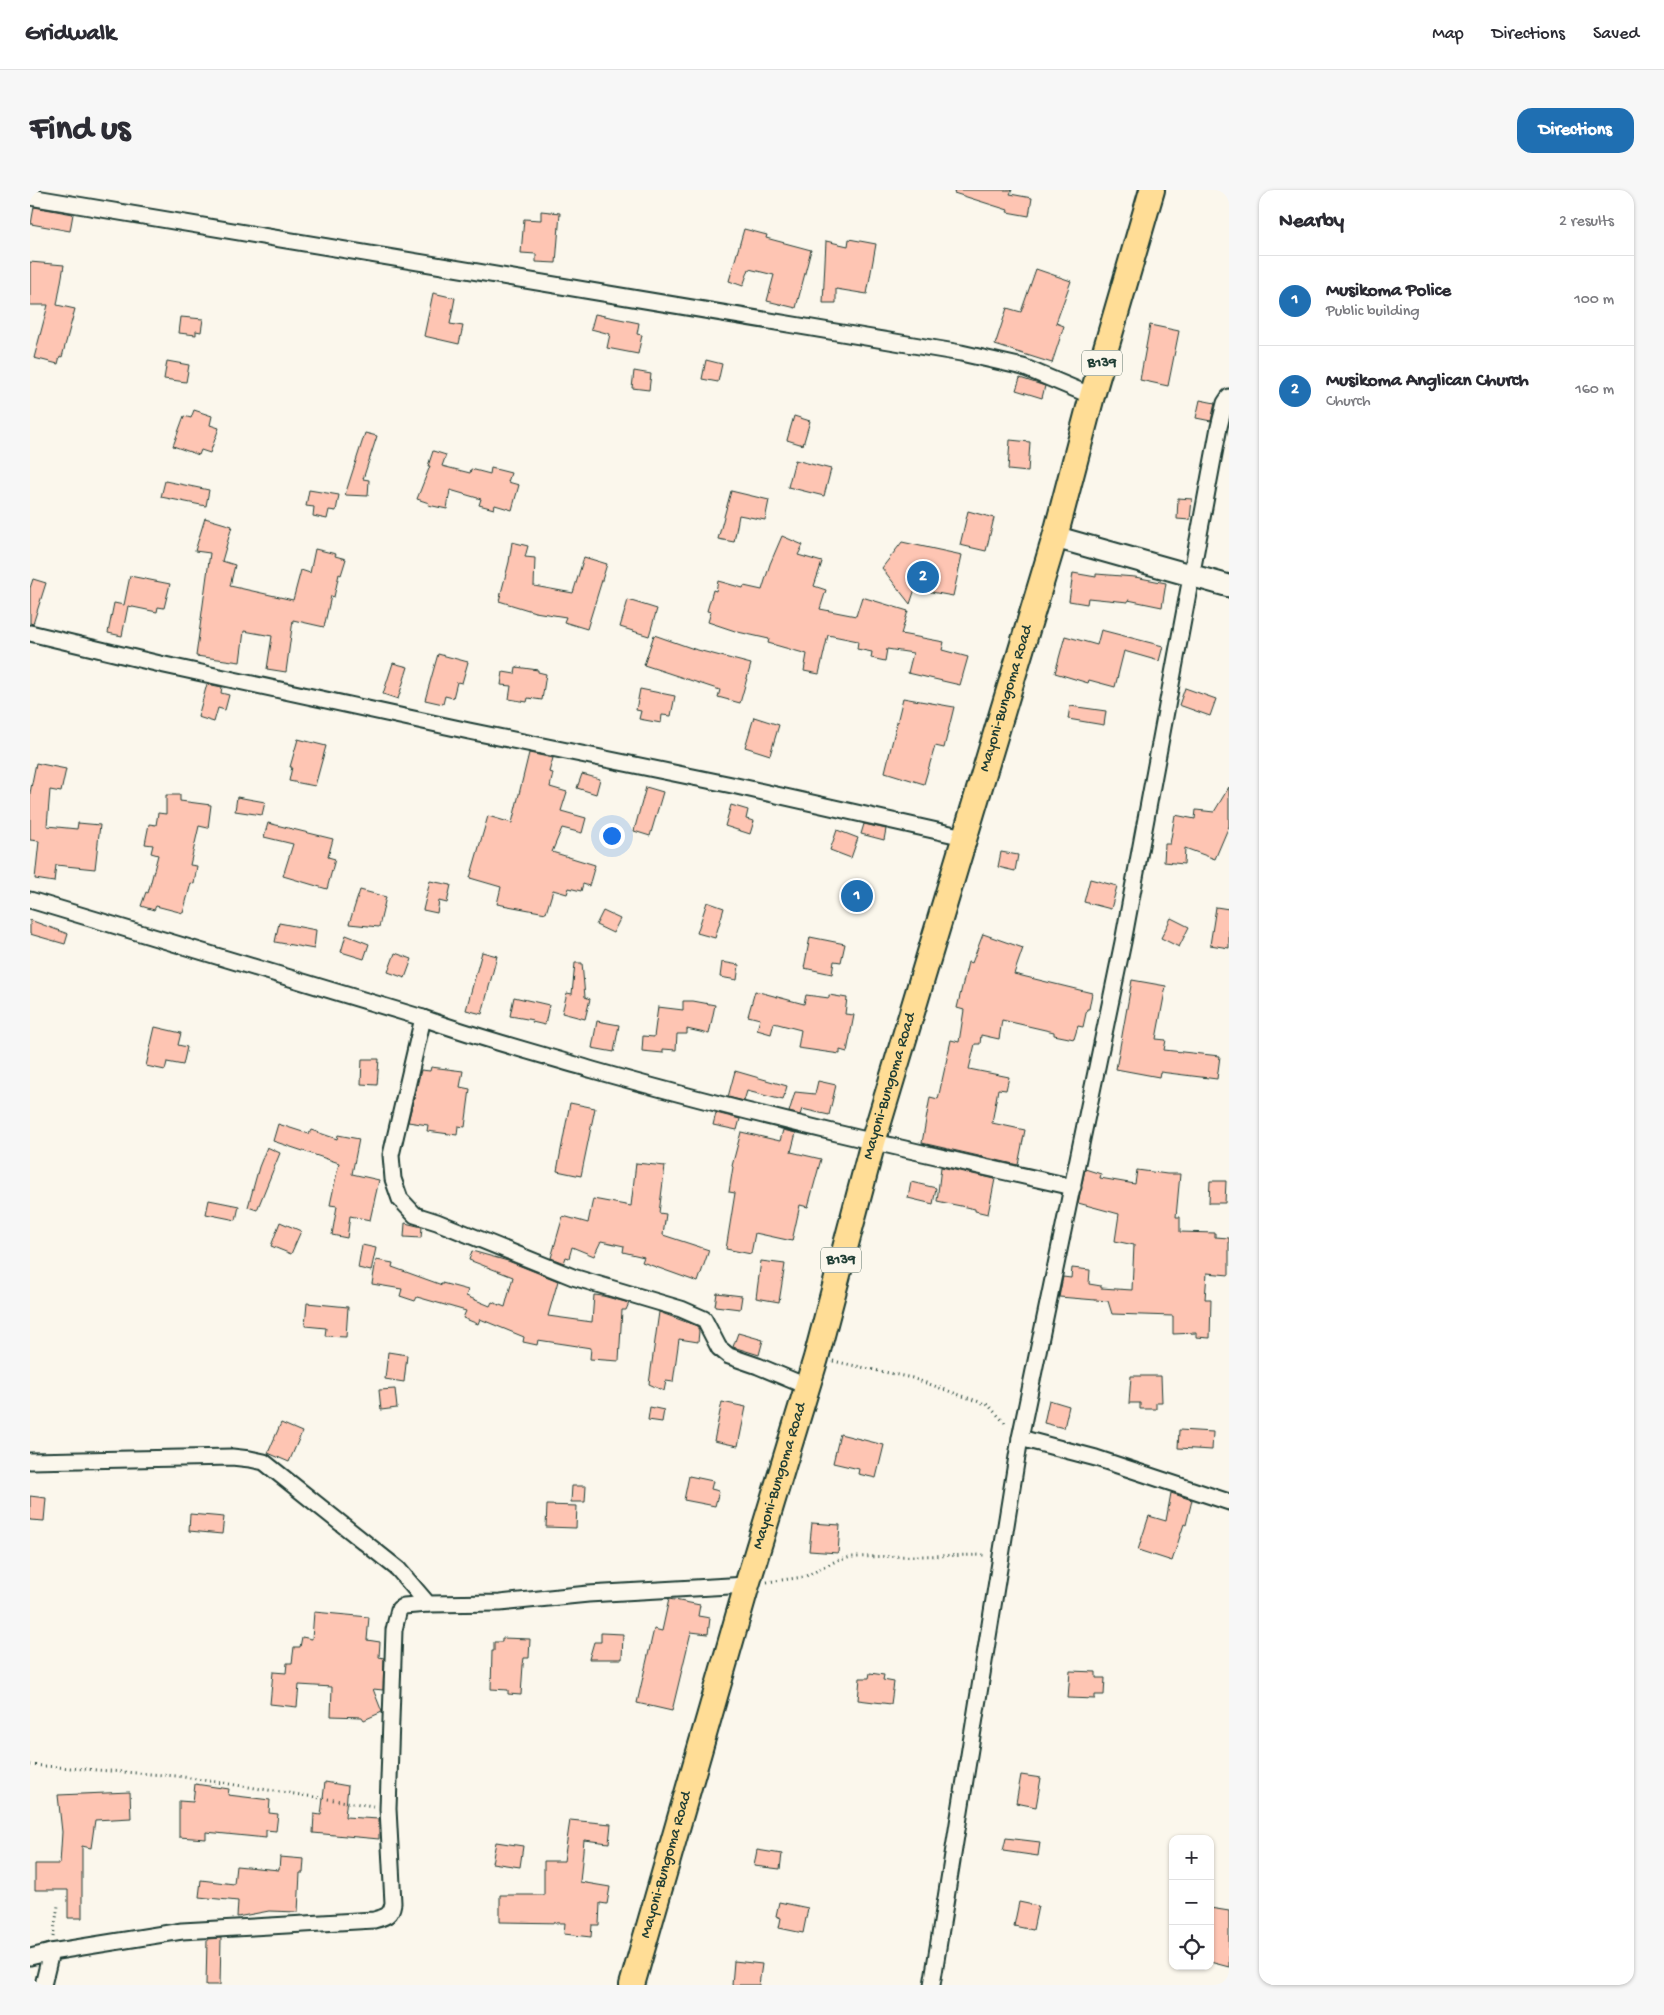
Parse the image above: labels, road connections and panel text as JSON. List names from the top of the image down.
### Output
{
  "streets": {
    "main road": ["B139", "Mayoni-Bungoma Road"]
  },
  "page": {
    "header": "Gridwalk",
    "nav": ["Map", "Directions", "Saved"],
    "buttons": "Directions",
    "title": "Find us",
    "heading": ["Nearby", "2 results"],
    "list": [
      {
        "mark": "1",
        "name": "Musikoma Police",
        "note": "Public building",
        "value": "100 m"
      },
      {
        "mark": "2",
        "name": "Musikoma Anglican Church",
        "note": "Church",
        "value": "160 m"
      }
    ],
    "pins": ["2", "1"],
    "map_buttons": ["+", "−"]
  }
}
